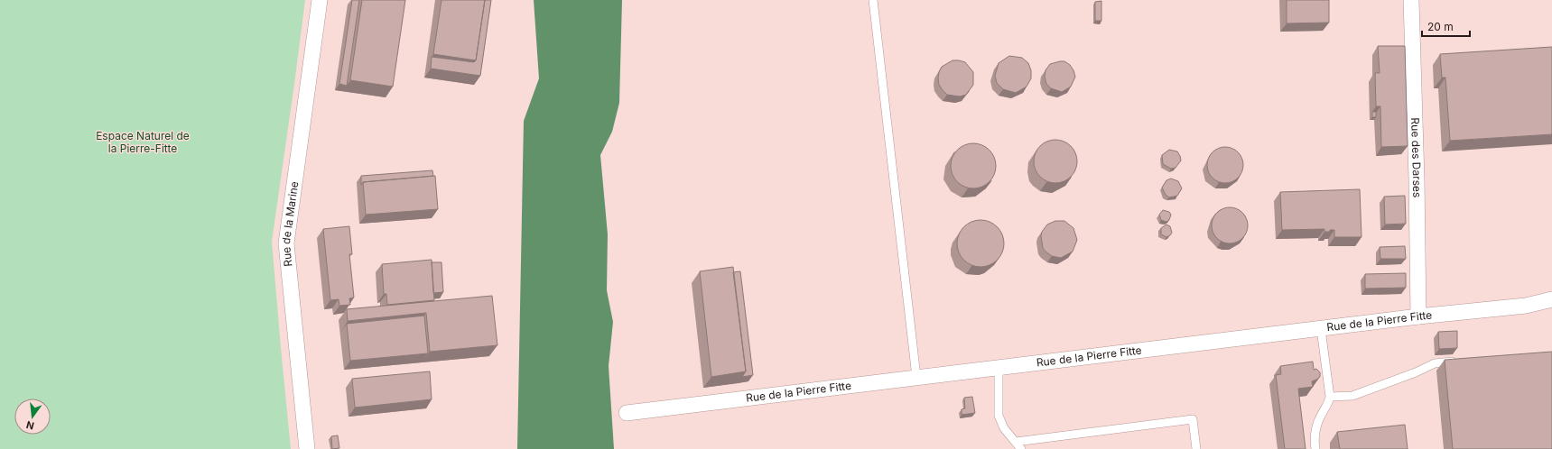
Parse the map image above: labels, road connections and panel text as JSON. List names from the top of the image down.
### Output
{
  "streets": {
    "street": ["Rue des Darses", "Rue de la Marine", "Rue de la Pierre Fitte"]
  },
  "crossings": [
    ["Rue des Darses", "Rue de la Pierre Fitte"]
  ],
  "parks": ["Espace Naturel de la Pierre-Fitte"],
  "scale_bar": "20 m",
  "north": "bottom"
}
